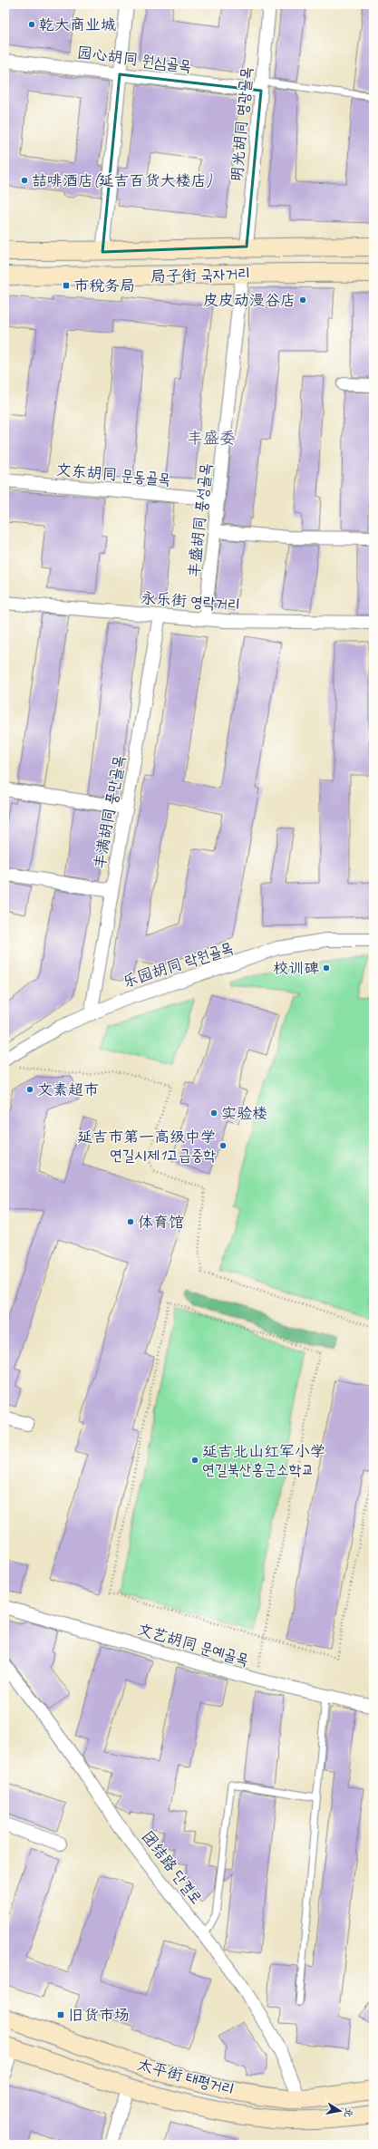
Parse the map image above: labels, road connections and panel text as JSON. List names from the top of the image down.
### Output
{
  "streets": {
    "main road": ["局子街 국자거리", "太平街 태평거리"],
    "street": [
      "园心胡同 원심골목",
      "明光胡同 명광골목",
      "文东胡同 문동골목",
      "丰盛胡同 풍성골목",
      "永乐街 영락거리",
      "丰满胡同 풍만골목",
      "乐园胡同 락원골목",
      "文艺胡同 문예골목",
      "团结路 단결로"
    ]
  },
  "crossings": [
    ["园心胡同 원심골목", "明光胡同 명광골목"],
    ["明光胡同 명광골목", "局子街 국자거리"],
    ["局子街 국자거리", "丰盛胡同 풍성골목"],
    ["文东胡同 문동골목", "丰盛胡同 풍성골목"],
    ["丰盛胡同 풍성골목", "永乐街 영락거리"],
    ["永乐街 영락거리", "丰满胡同 풍만골목"],
    ["丰满胡同 풍만골목", "乐园胡同 락원골목"],
    ["团结路 단결로", "太平街 태평거리"]
  ],
  "districts": ["丰盛委"],
  "places": {
    "other": [
      "乾大商业城",
      "喆啡酒店(延吉百货大楼店)",
      "皮皮动漫谷店",
      "校训碑",
      "文素超市",
      "实验楼",
      "延吉市第一高级中学 연길시제1고급중학",
      "体育馆",
      "延吉北山红军小学 연길북산홍군소학교"
    ],
    "transit": ["市税务局", "旧货市场"]
  },
  "north": "right"
}
